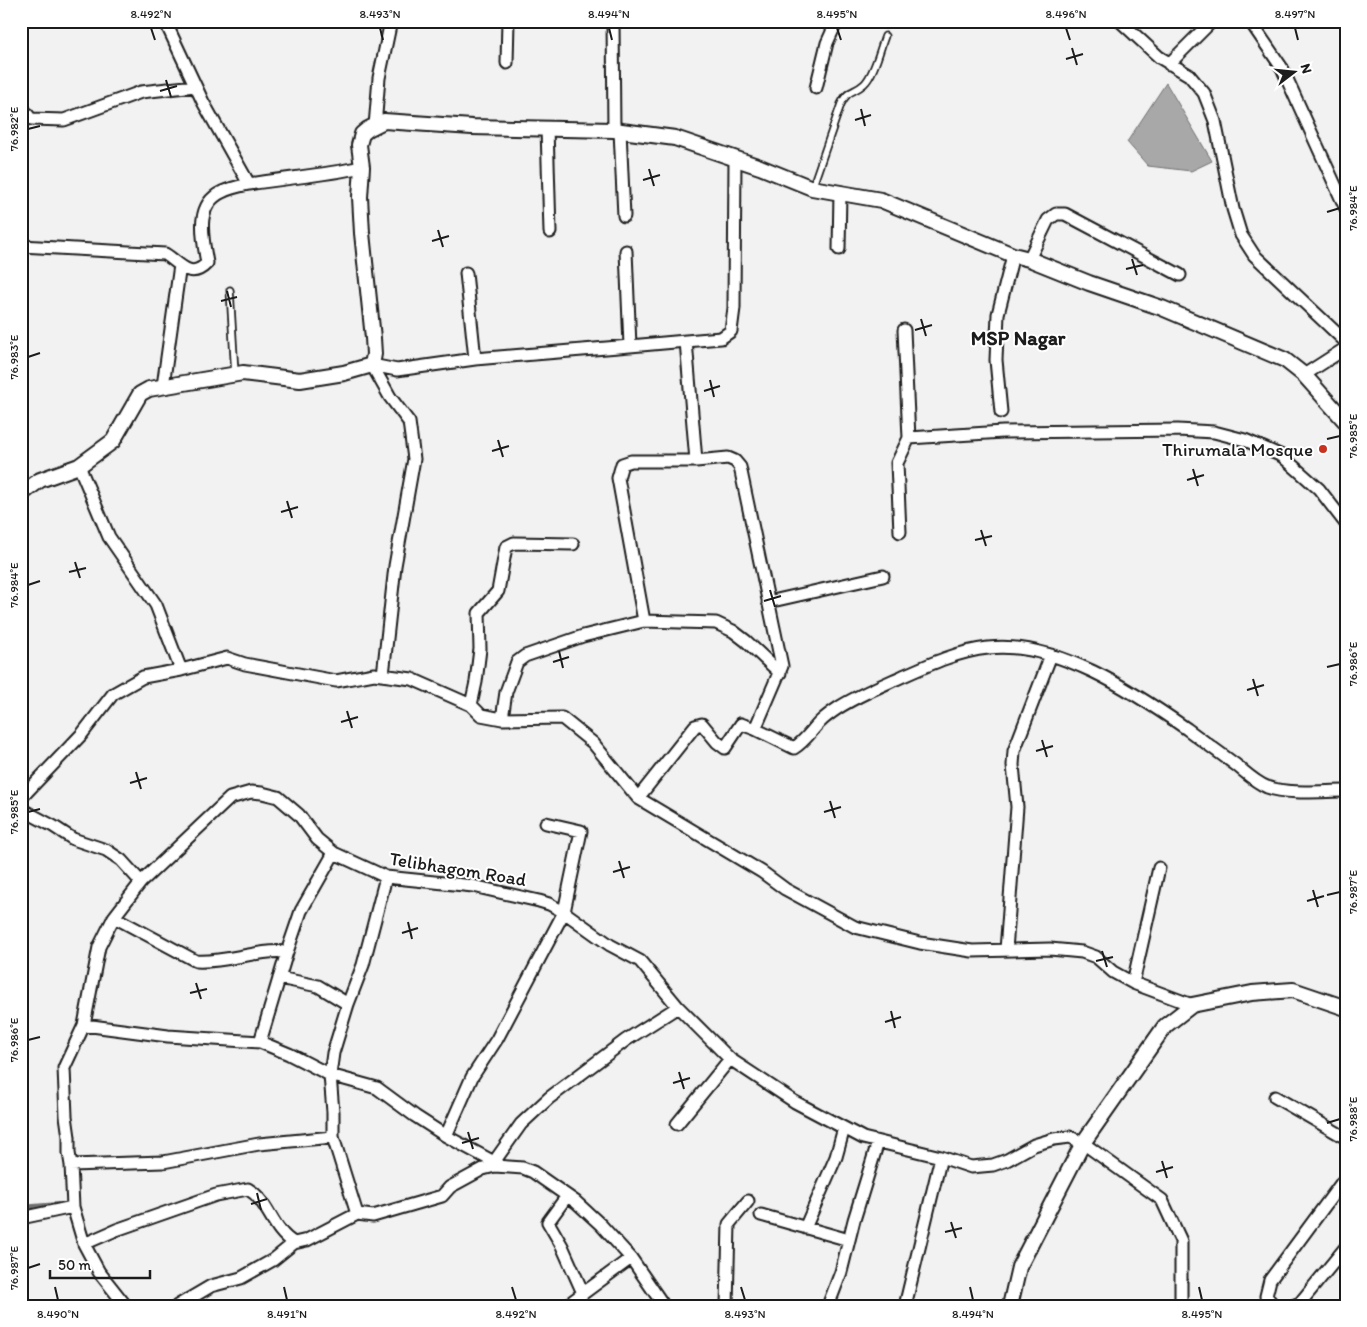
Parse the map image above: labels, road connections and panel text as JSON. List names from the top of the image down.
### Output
{
  "streets": {
    "street": ["Telibhagom Road"]
  },
  "districts": ["MSP Nagar"],
  "places": ["Thirumala Mosque"],
  "scale_bar": "50 m",
  "north": "right",
  "coordinates": [
    "8.492°N",
    "8.493°N",
    "8.494°N",
    "8.495°N",
    "8.496°N",
    "8.497°N",
    "76.982°E",
    "76.984°E",
    "76.983°E",
    "76.985°E",
    "76.986°E",
    "76.987°E",
    "76.988°E",
    "8.490°N",
    "8.491°N"
  ]
}
